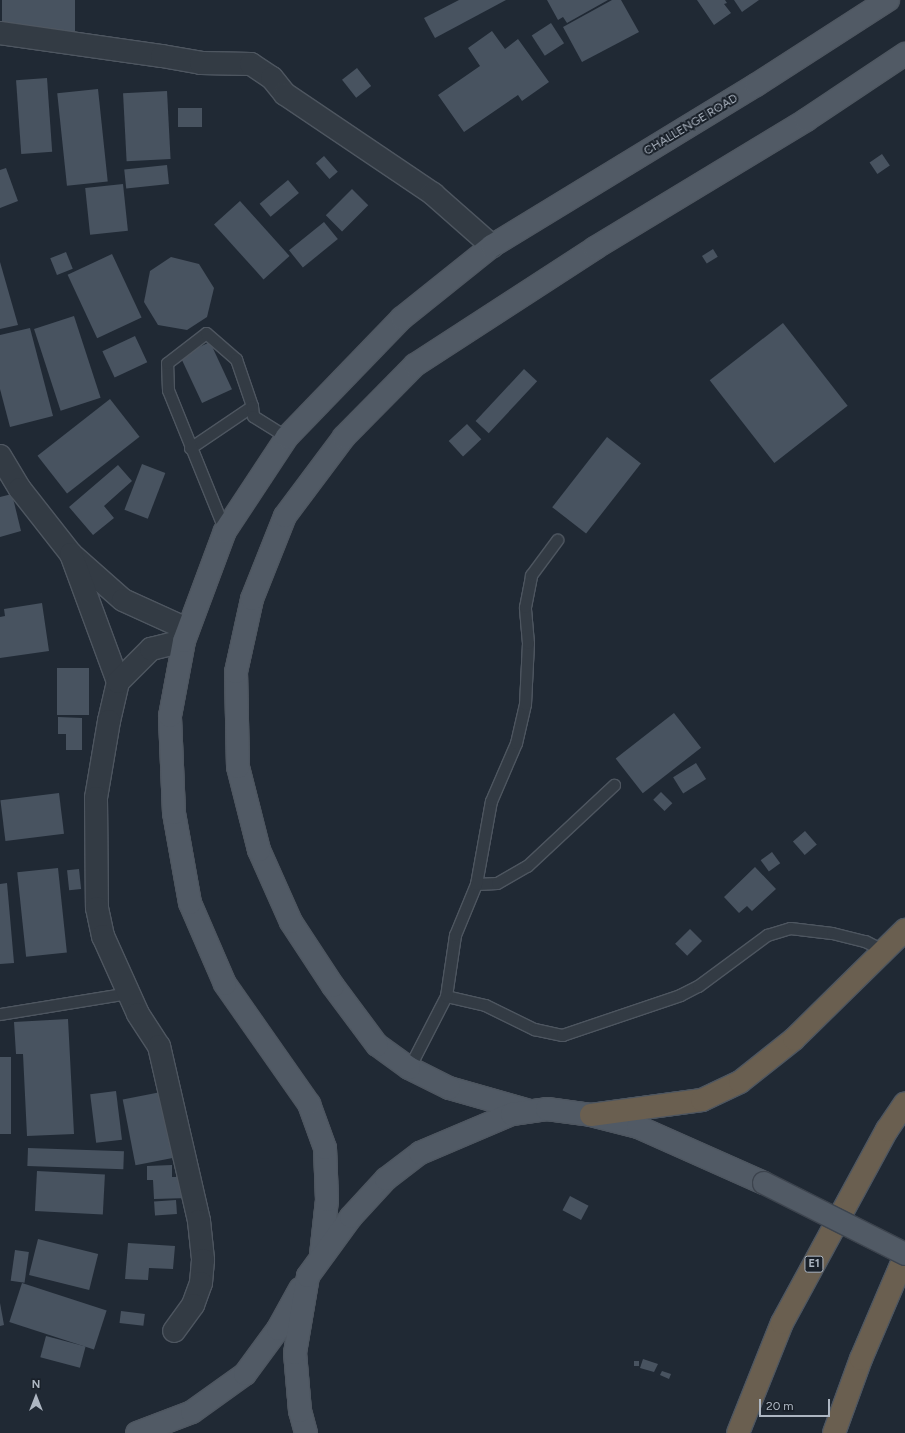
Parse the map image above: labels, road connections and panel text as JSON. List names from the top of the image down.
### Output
{
  "streets": {
    "highway": ["E1"],
    "main road": ["CHALLENGE ROAD"]
  },
  "scale_bar": "20 m",
  "north": "top"
}
